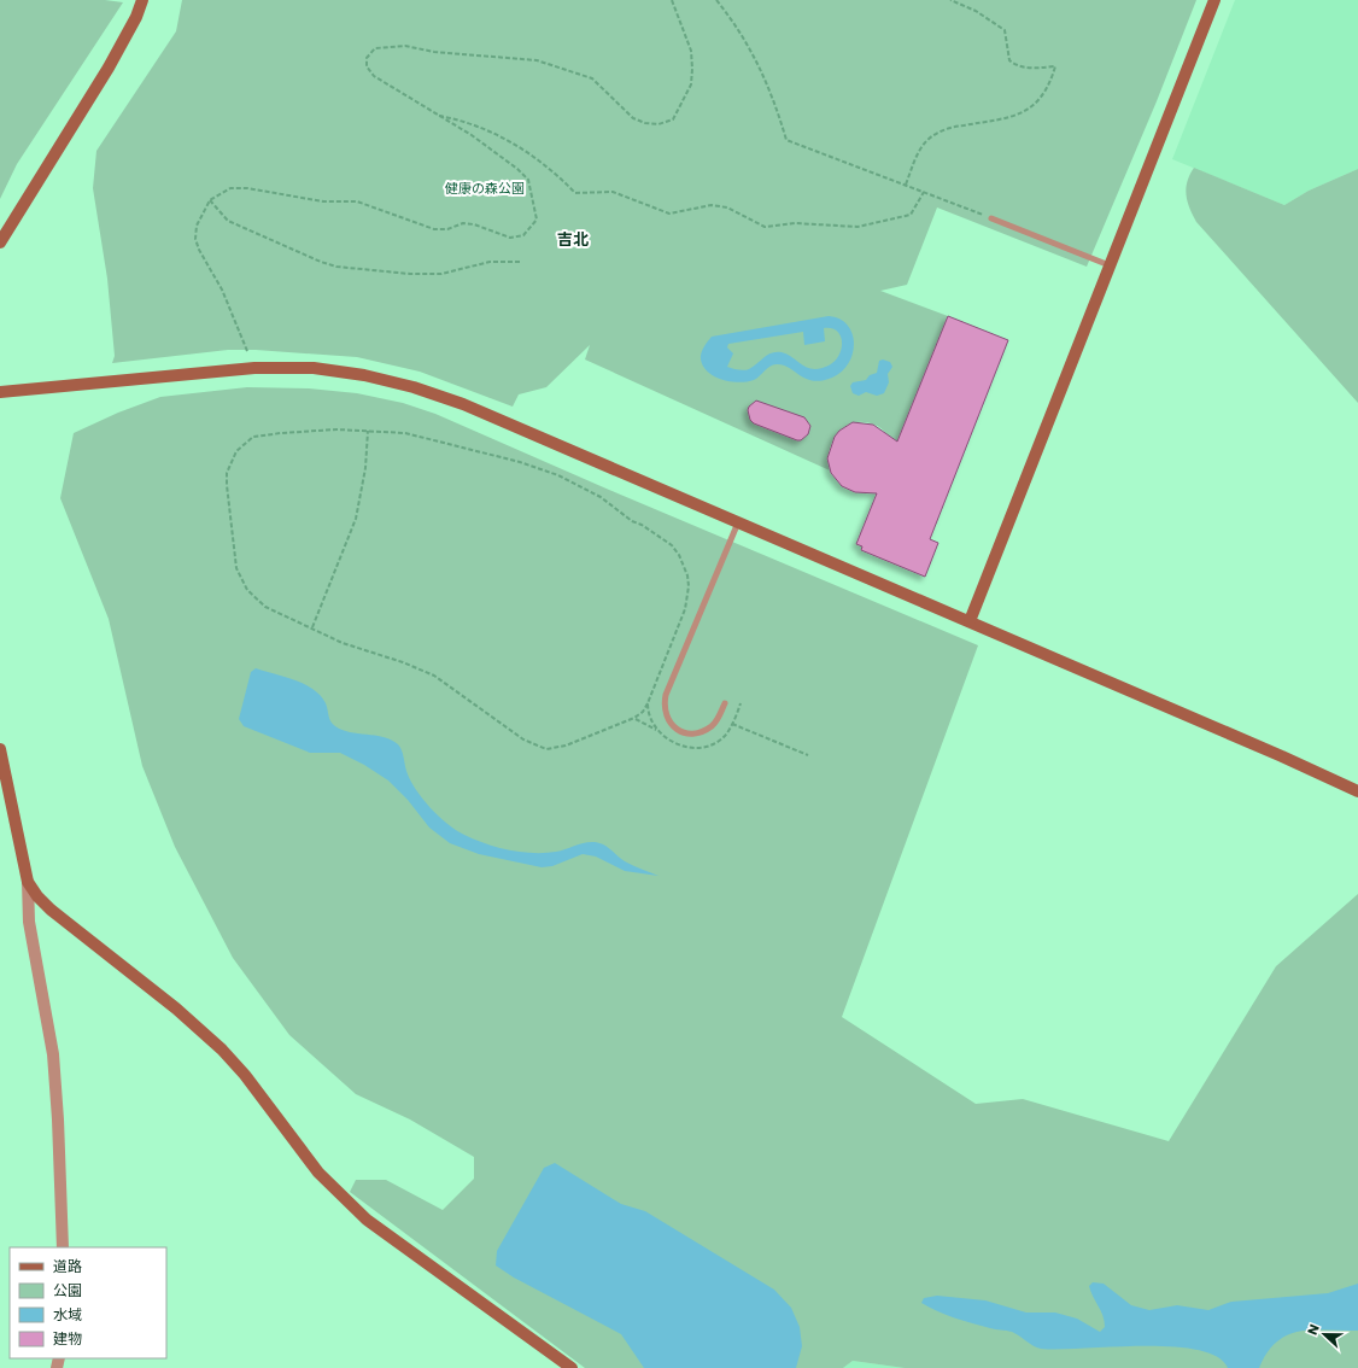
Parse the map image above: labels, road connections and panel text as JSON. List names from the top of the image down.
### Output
{
  "districts": ["吉北"],
  "parks": ["健康の森公園"],
  "legend": [
    "道路",
    "公園",
    "水域",
    "建物"
  ],
  "north": "left"
}
